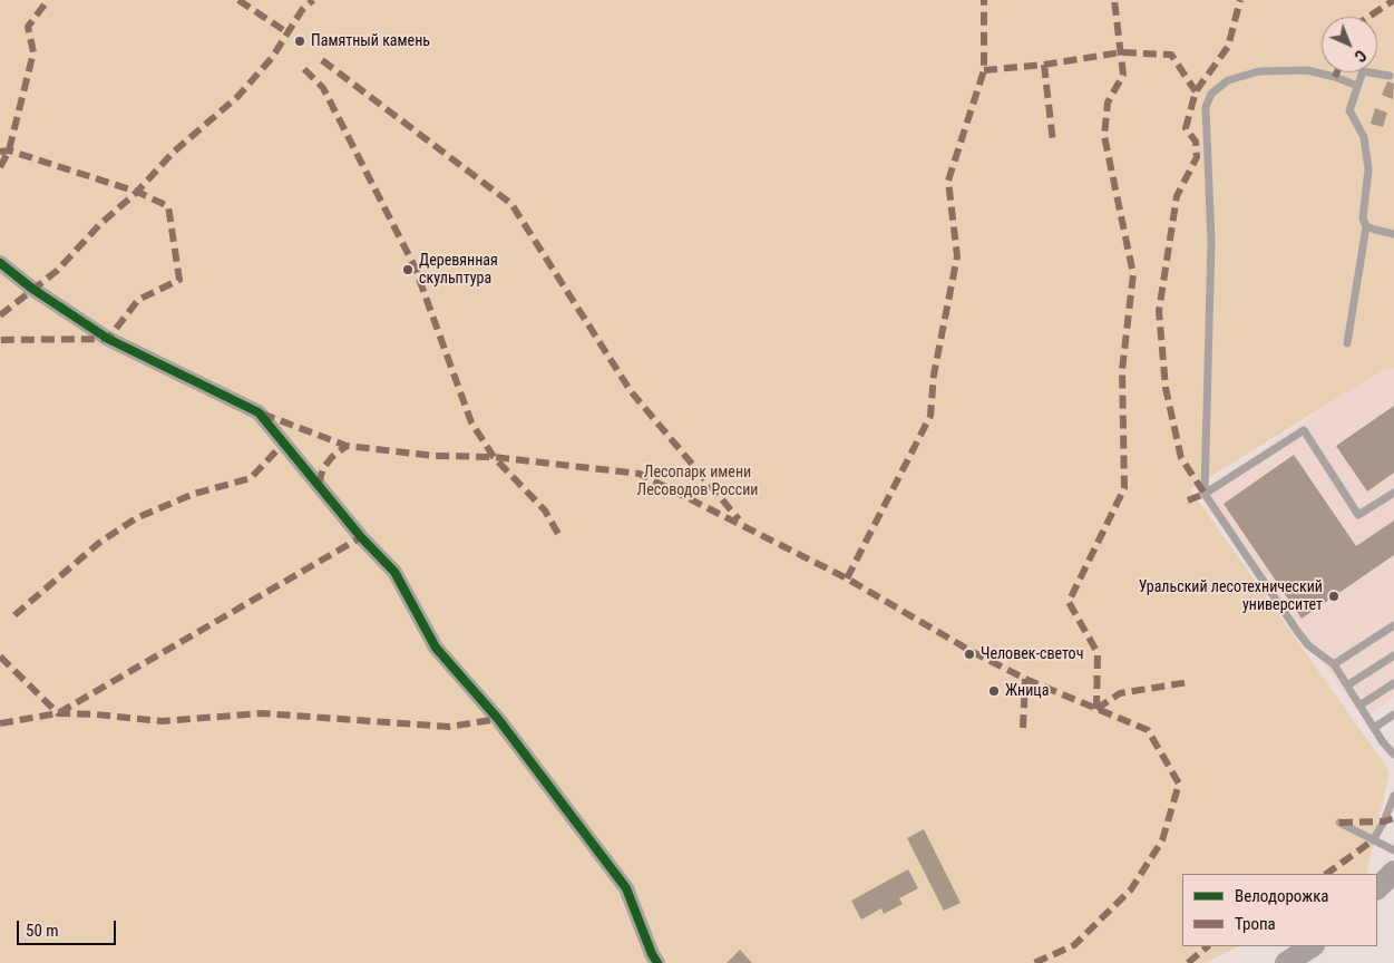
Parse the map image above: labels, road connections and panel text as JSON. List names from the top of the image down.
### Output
{
  "parks": ["Лесопарк имени Лесоводов России"],
  "places": [
    "Памятный камень",
    "Деревянная скульптура",
    "Уральский лесотехнический университет",
    "Человек-светоч",
    "Жница"
  ],
  "legend": ["Велодорожка", "Тропа"],
  "scale_bar": "50 m",
  "north": "bottom right"
}
